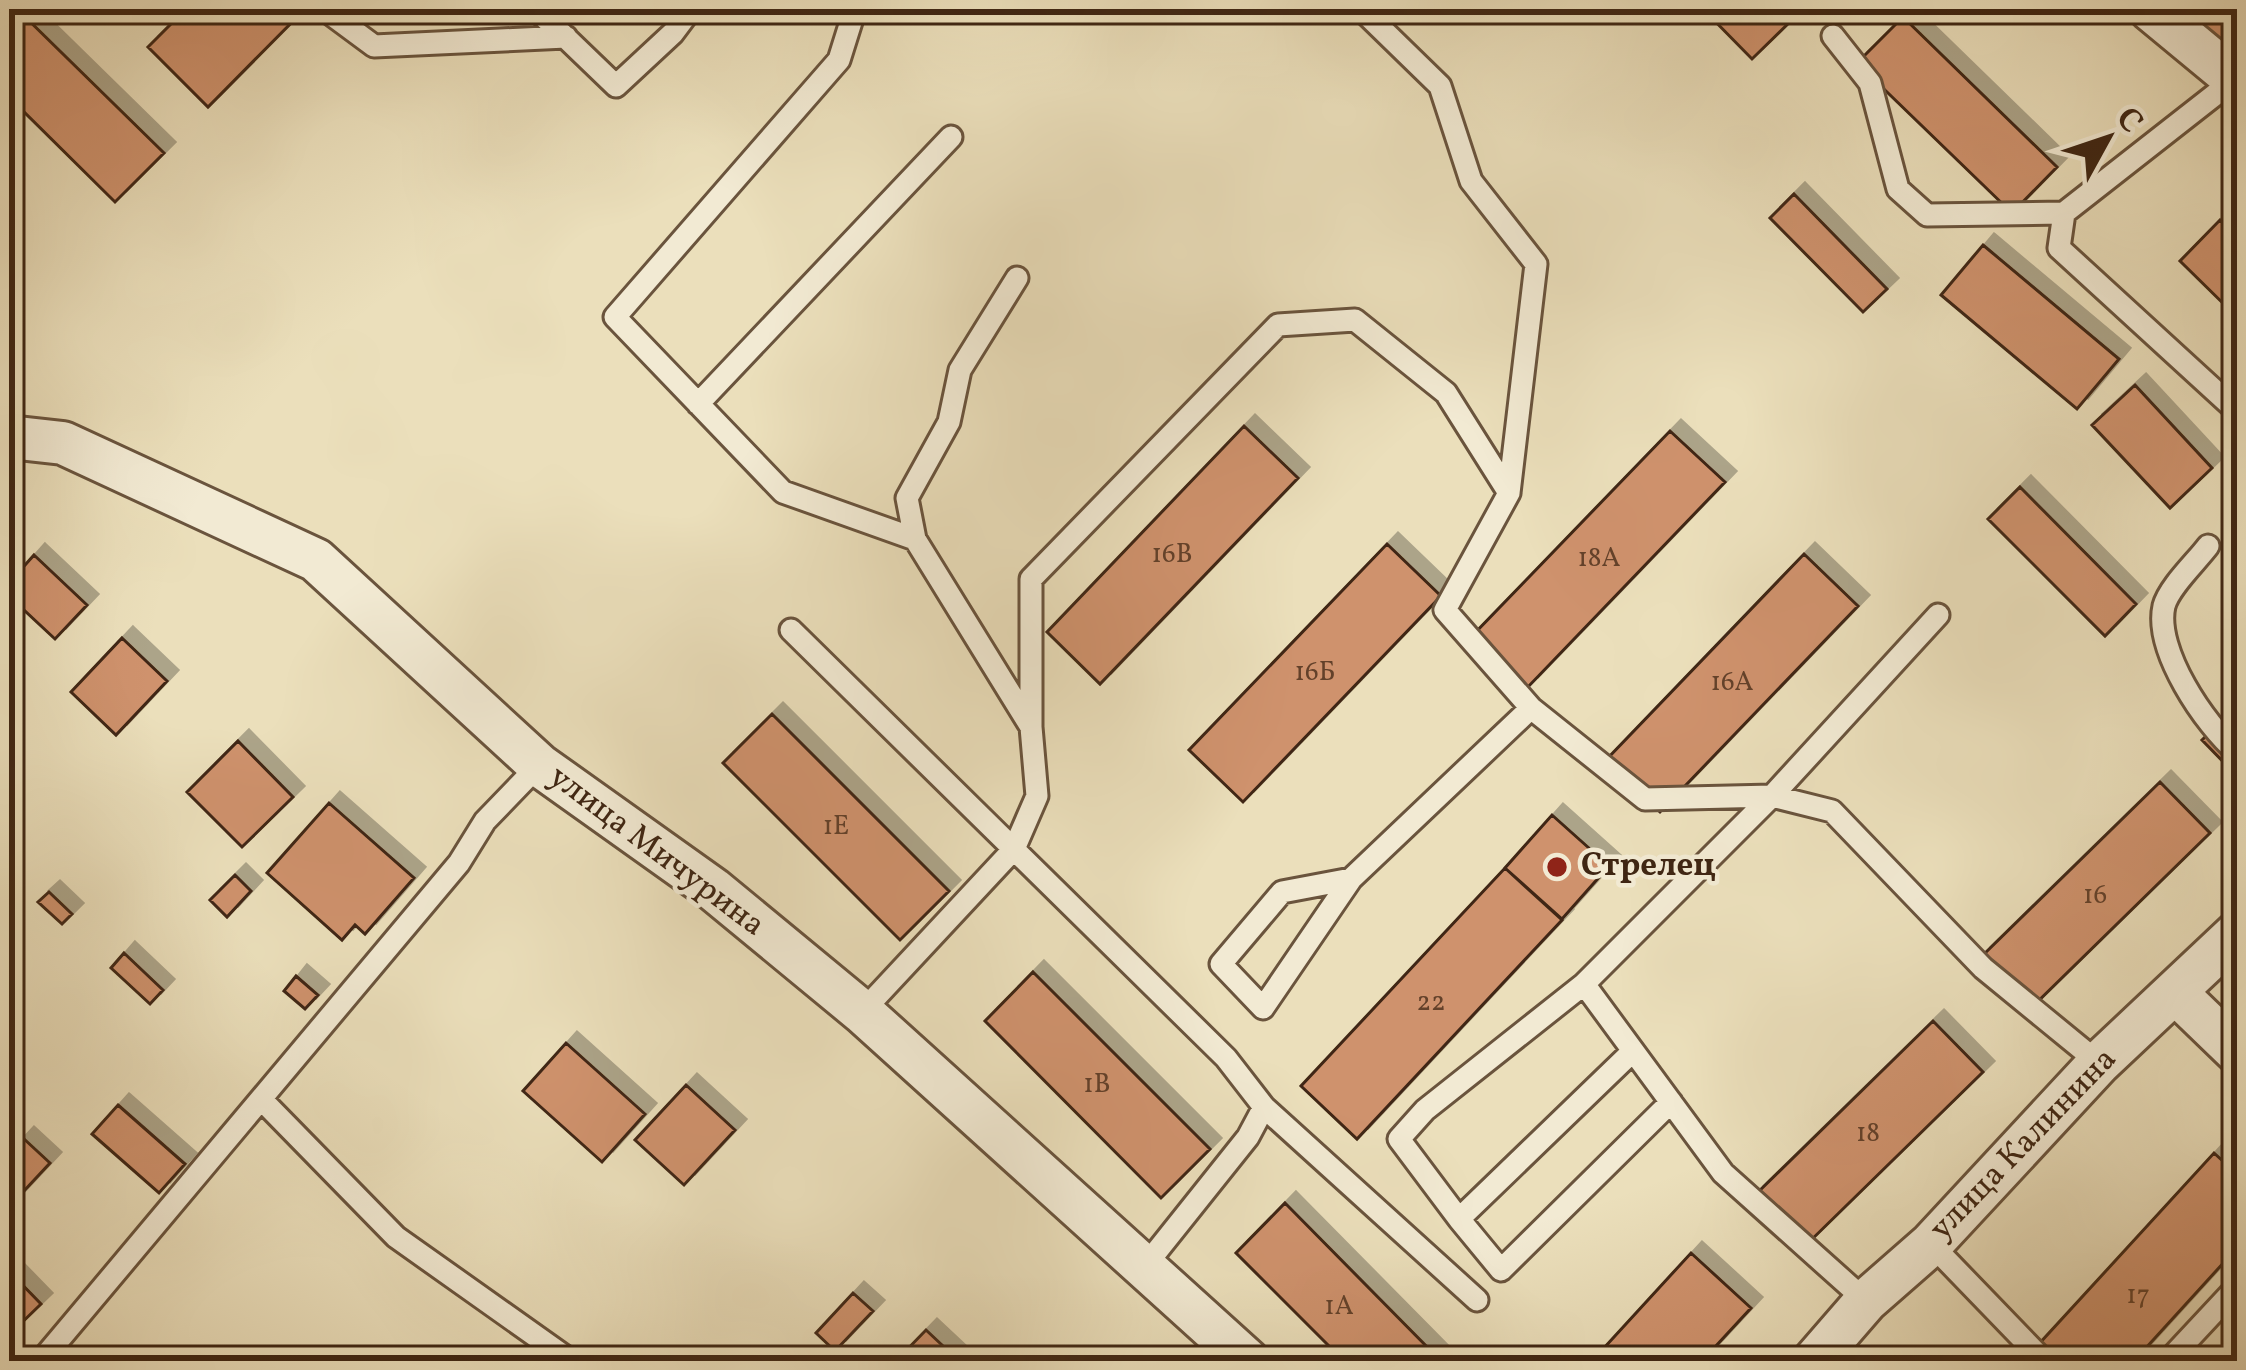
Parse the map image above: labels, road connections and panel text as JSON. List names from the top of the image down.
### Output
{
  "streets": {
    "street": ["улица Мичурина", "улица Калинина"]
  },
  "places": ["Стрелец"],
  "house_numbers": [
    "16В",
    "18А",
    "16Б",
    "16А",
    "1Е",
    "16",
    "22",
    "1В",
    "18",
    "17",
    "1А"
  ],
  "north": "top right"
}
